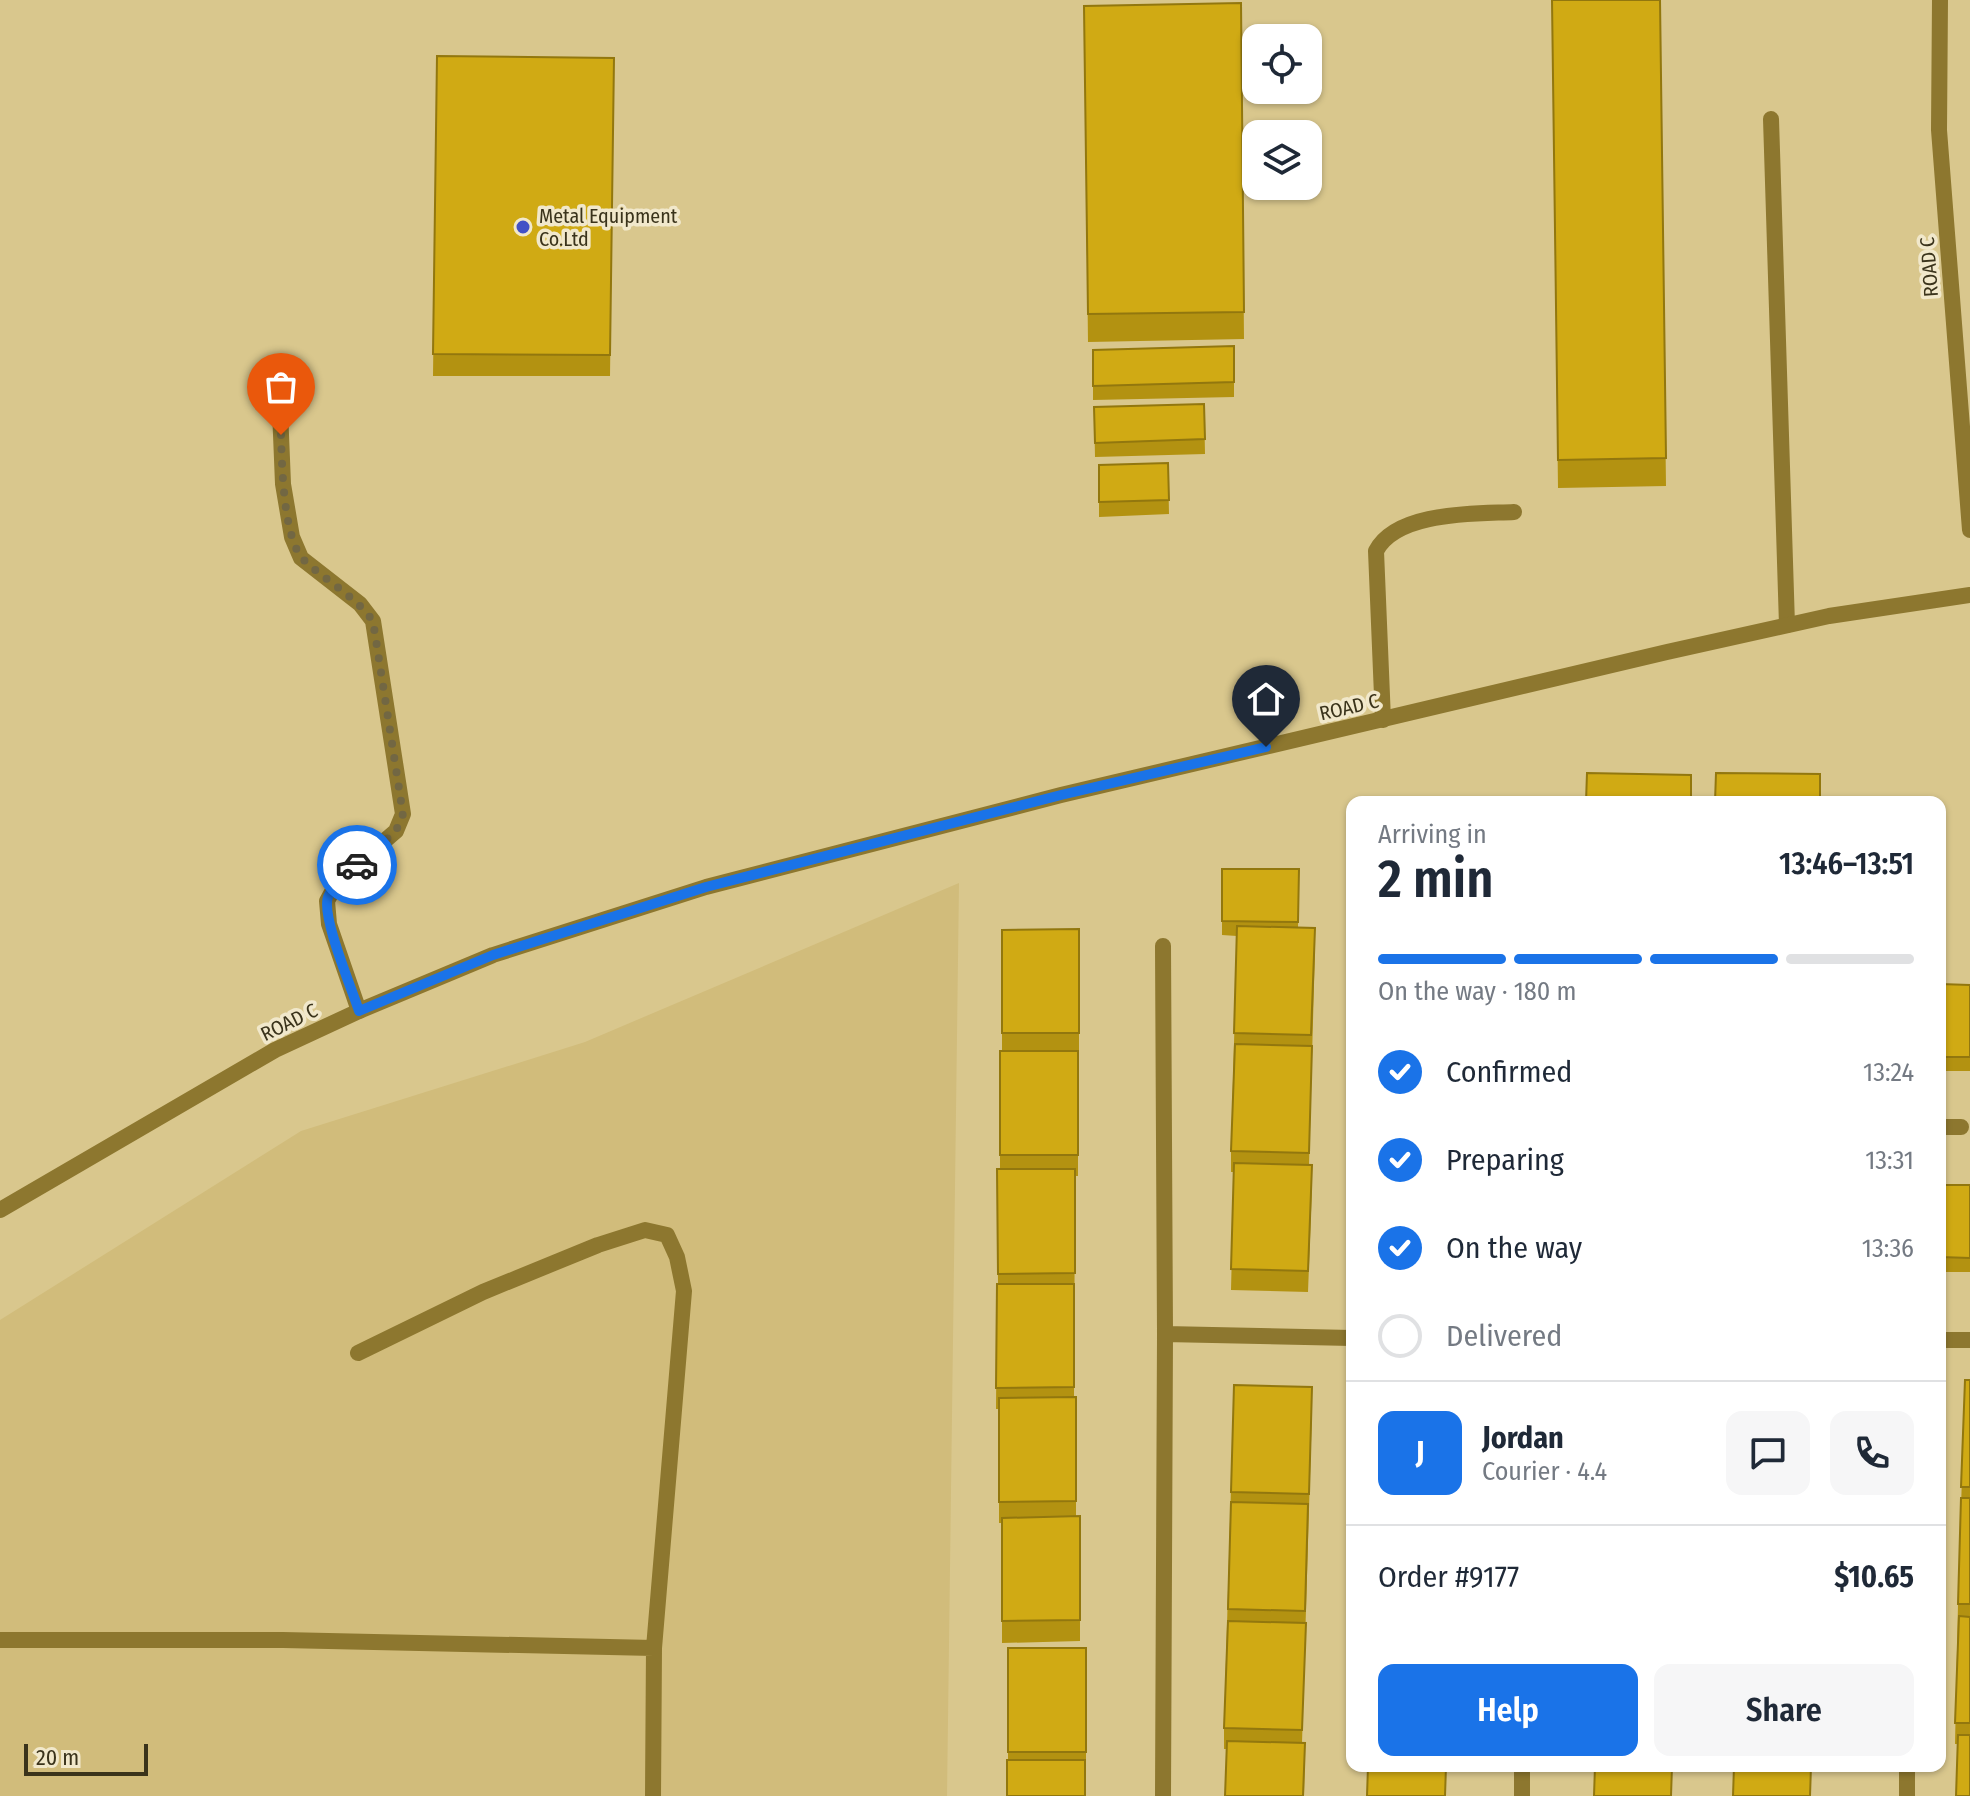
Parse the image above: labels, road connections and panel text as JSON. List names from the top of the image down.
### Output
{
  "streets": {
    "street": ["ROAD C"]
  },
  "places": ["Metal Equipment Co.Ltd"],
  "scale_bar": "20 m",
  "page": {
    "heading": ["2 min", "Arriving in", "13:46–13:51"],
    "panel": [
      "Jordan",
      "Courier · 4.4",
      "Order #9177",
      "$10.65"
    ],
    "bar": "On the way · 180 m",
    "list": [
      ["Confirmed", "13:24"],
      ["Preparing", "13:31"],
      ["On the way", "13:36"],
      "Delivered"
    ],
    "round": "J",
    "buttons": ["Help", "Share"],
    "scale": "20 m"
  }
}
